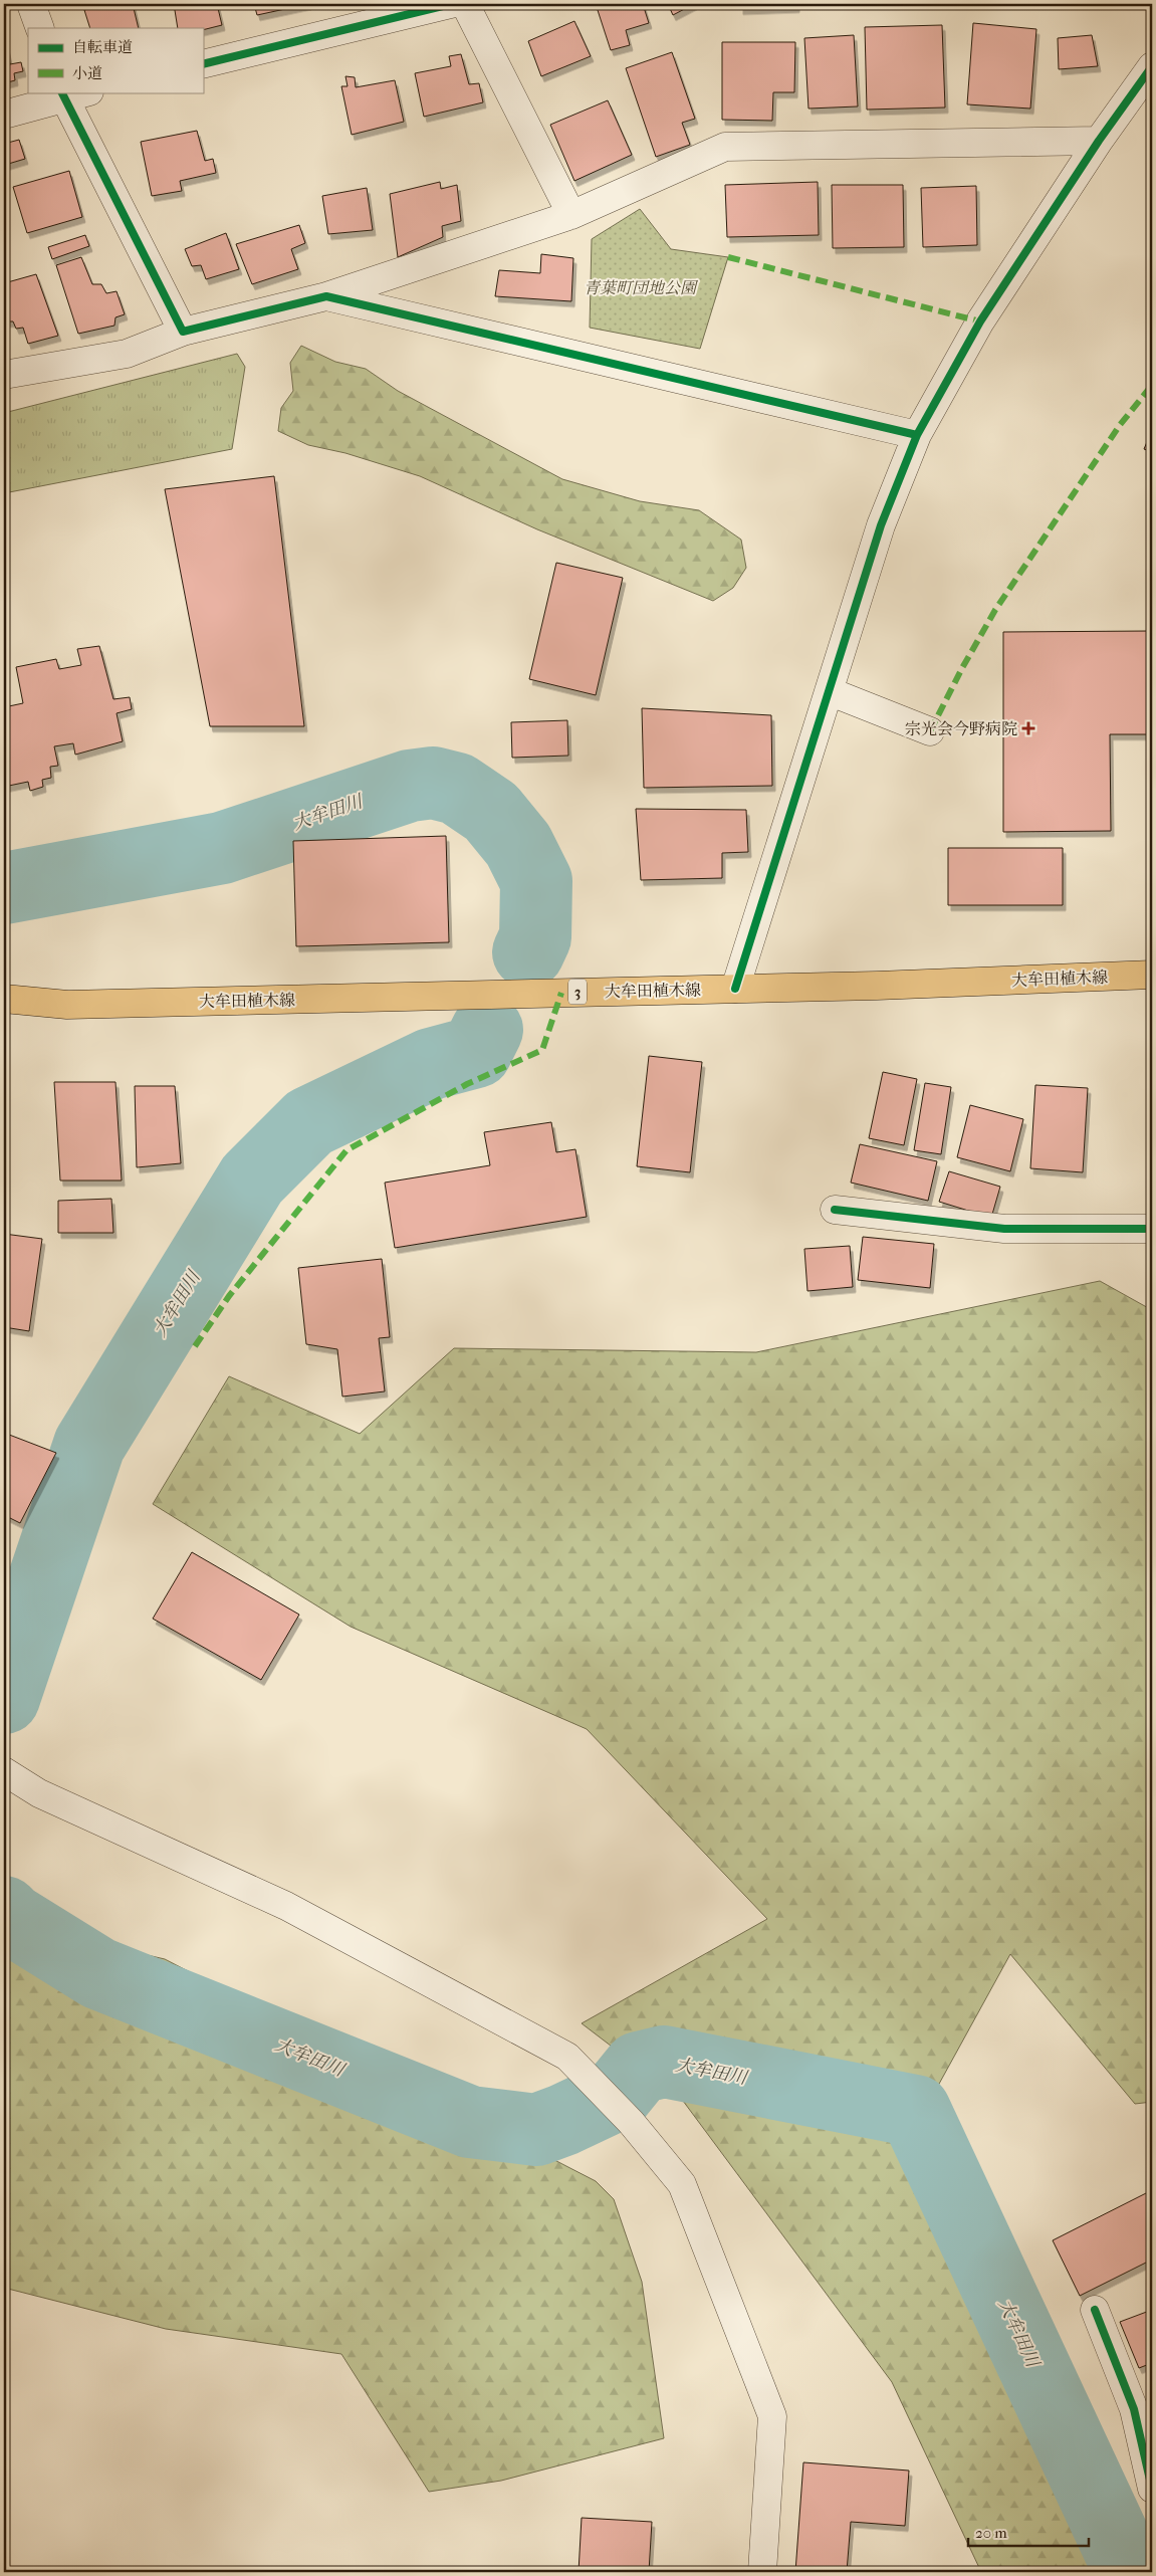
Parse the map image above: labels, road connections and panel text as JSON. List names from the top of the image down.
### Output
{
  "streets": {
    "main road": ["大牟田植木線", "3"]
  },
  "water": ["大牟田川"],
  "parks": ["青葉町団地公園"],
  "places": {
    "health": ["宗光会今野病院"]
  },
  "legend": ["自転車道", "小道"],
  "scale_bar": "20 m"
}
